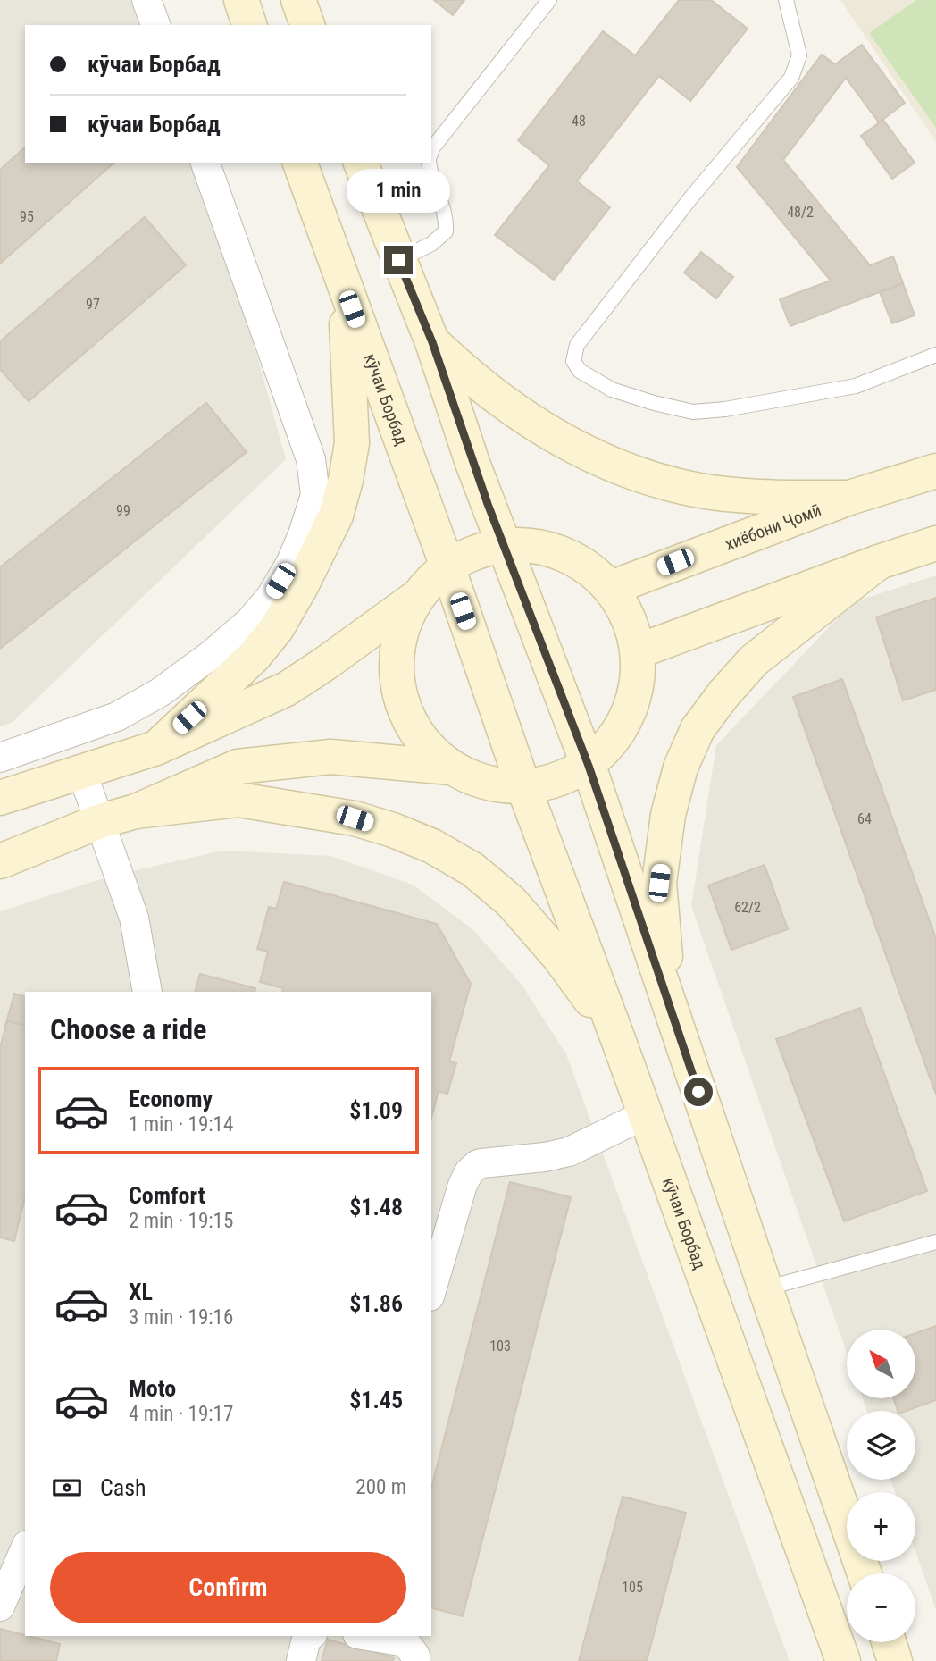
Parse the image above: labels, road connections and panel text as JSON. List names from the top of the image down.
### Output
{
  "streets": {
    "main road": ["кӯчаи Борбад", "хиёбони Ҷомӣ"]
  },
  "house_numbers": [
    "48",
    "48/2",
    "95",
    "97",
    "99",
    "64",
    "62/2",
    "103",
    "105"
  ],
  "north": "top left",
  "page": {
    "banner": ["кӯчаи Борбад", "кӯчаи Борбад"],
    "bubble": "1 min",
    "heading": "Choose a ride",
    "list": [
      {
        "name": "Economy",
        "note": "1 min · 19:14",
        "value": "$1.09"
      },
      {
        "name": "Comfort",
        "note": "2 min · 19:15",
        "value": "$1.48"
      },
      {
        "name": "XL",
        "note": "3 min · 19:16",
        "value": "$1.86"
      },
      {
        "name": "Moto",
        "note": "4 min · 19:17",
        "value": "$1.45"
      }
    ],
    "map_buttons": ["+", "−"],
    "pay": ["Cash", "200 m"],
    "buttons": "Confirm"
  }
}
